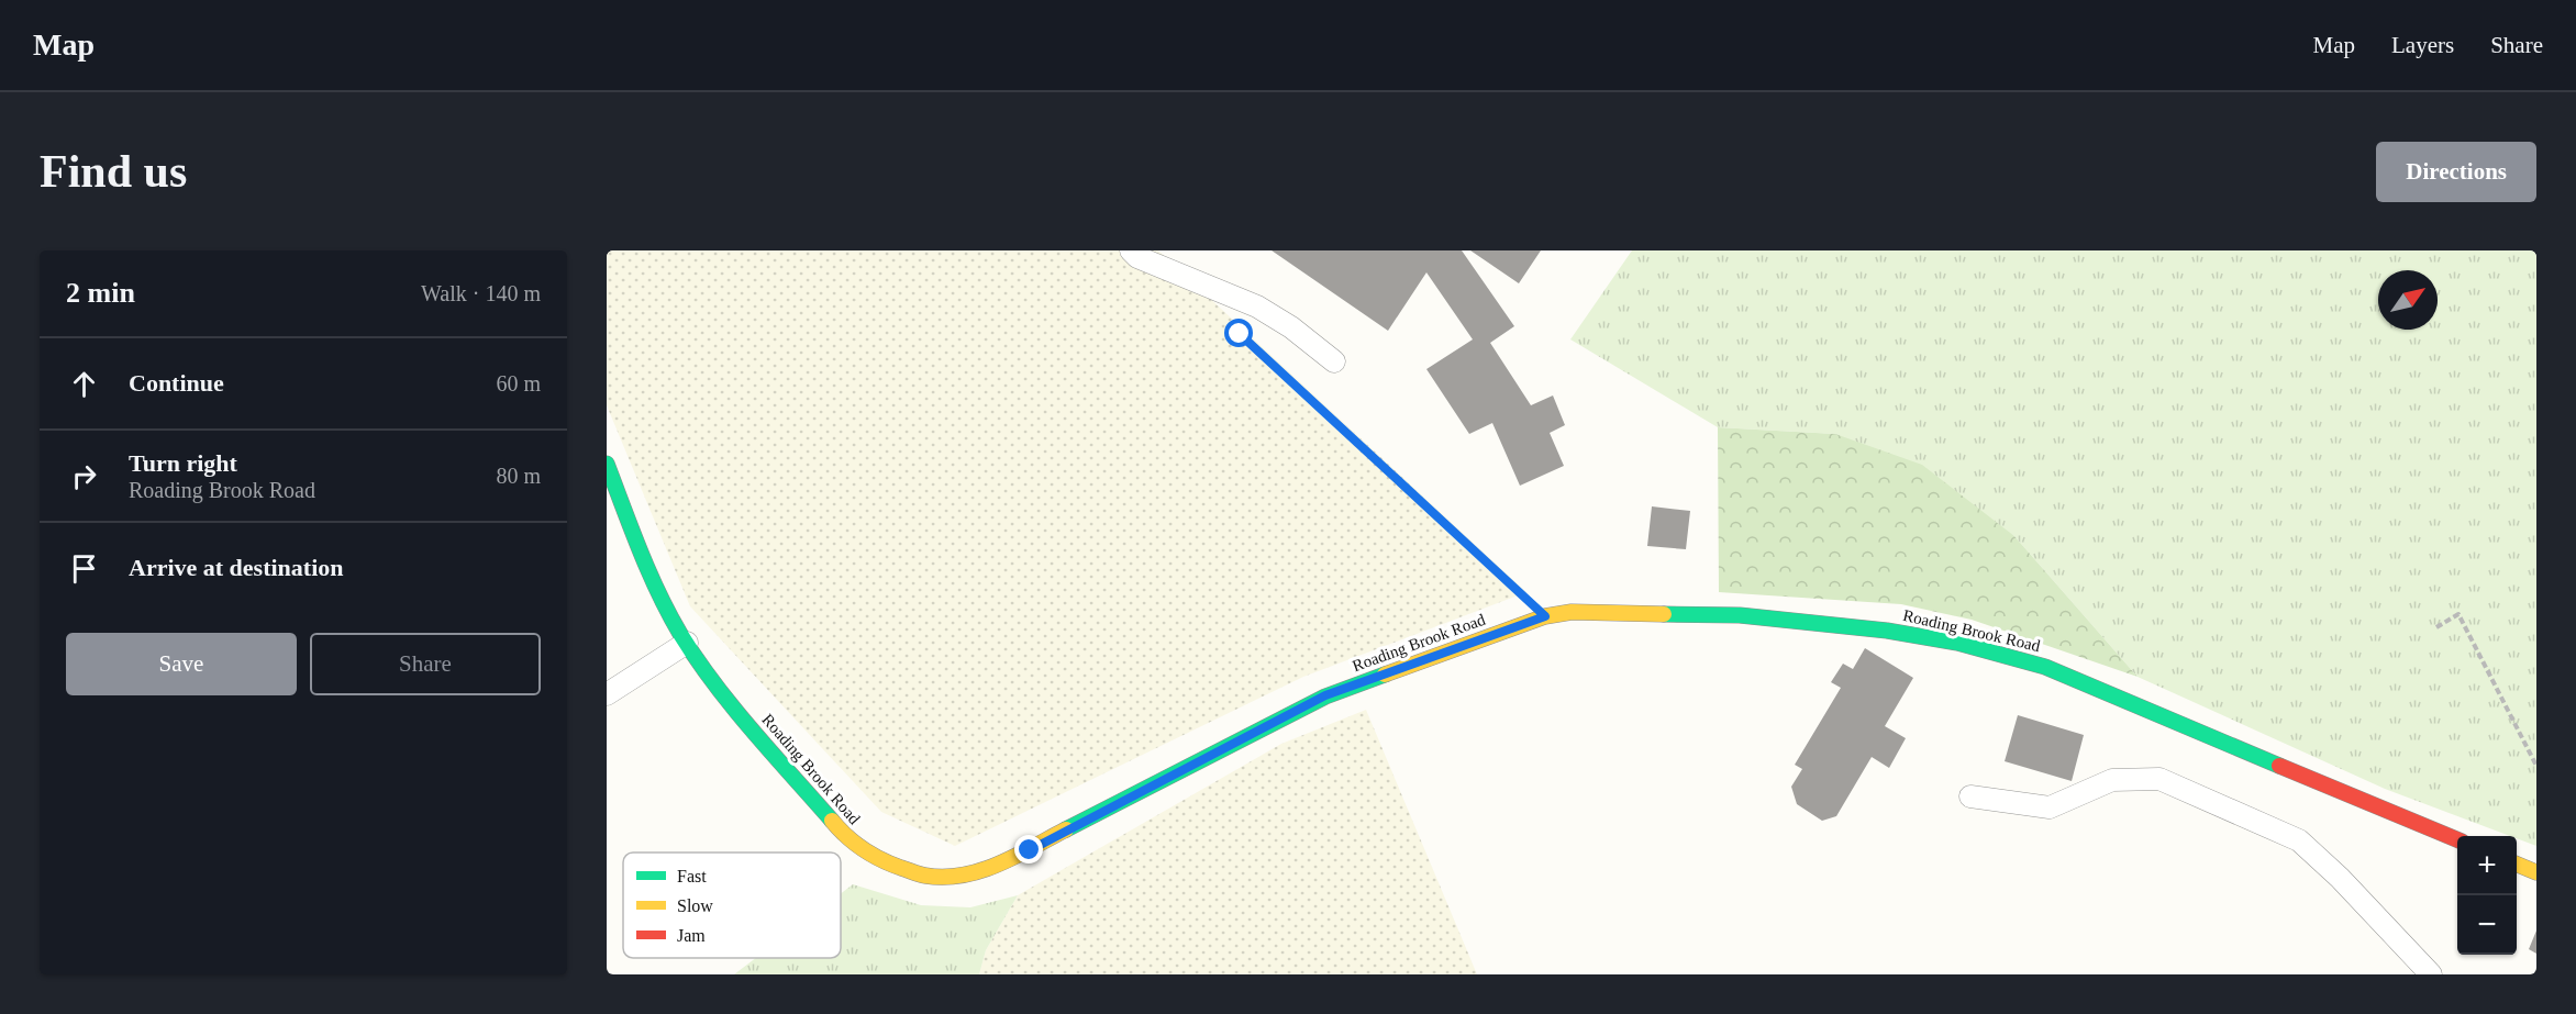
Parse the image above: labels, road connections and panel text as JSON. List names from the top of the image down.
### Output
{
  "streets": {
    "street": ["Roading Brook Road"]
  },
  "legend": ["Fast", "Slow", "Jam"],
  "north": "top right",
  "page": {
    "header": "Map",
    "nav": ["Map", "Layers", "Share"],
    "buttons": [
      "Directions",
      ["Save", "Share"]
    ],
    "title": "Find us",
    "heading": ["2 min", "Walk · 140 m"],
    "list": [
      ["Continue", "60 m"],
      ["Turn right", "Roading Brook Road", "80 m"],
      "Arrive at destination"
    ],
    "map_buttons": ["+", "−"]
  }
}
